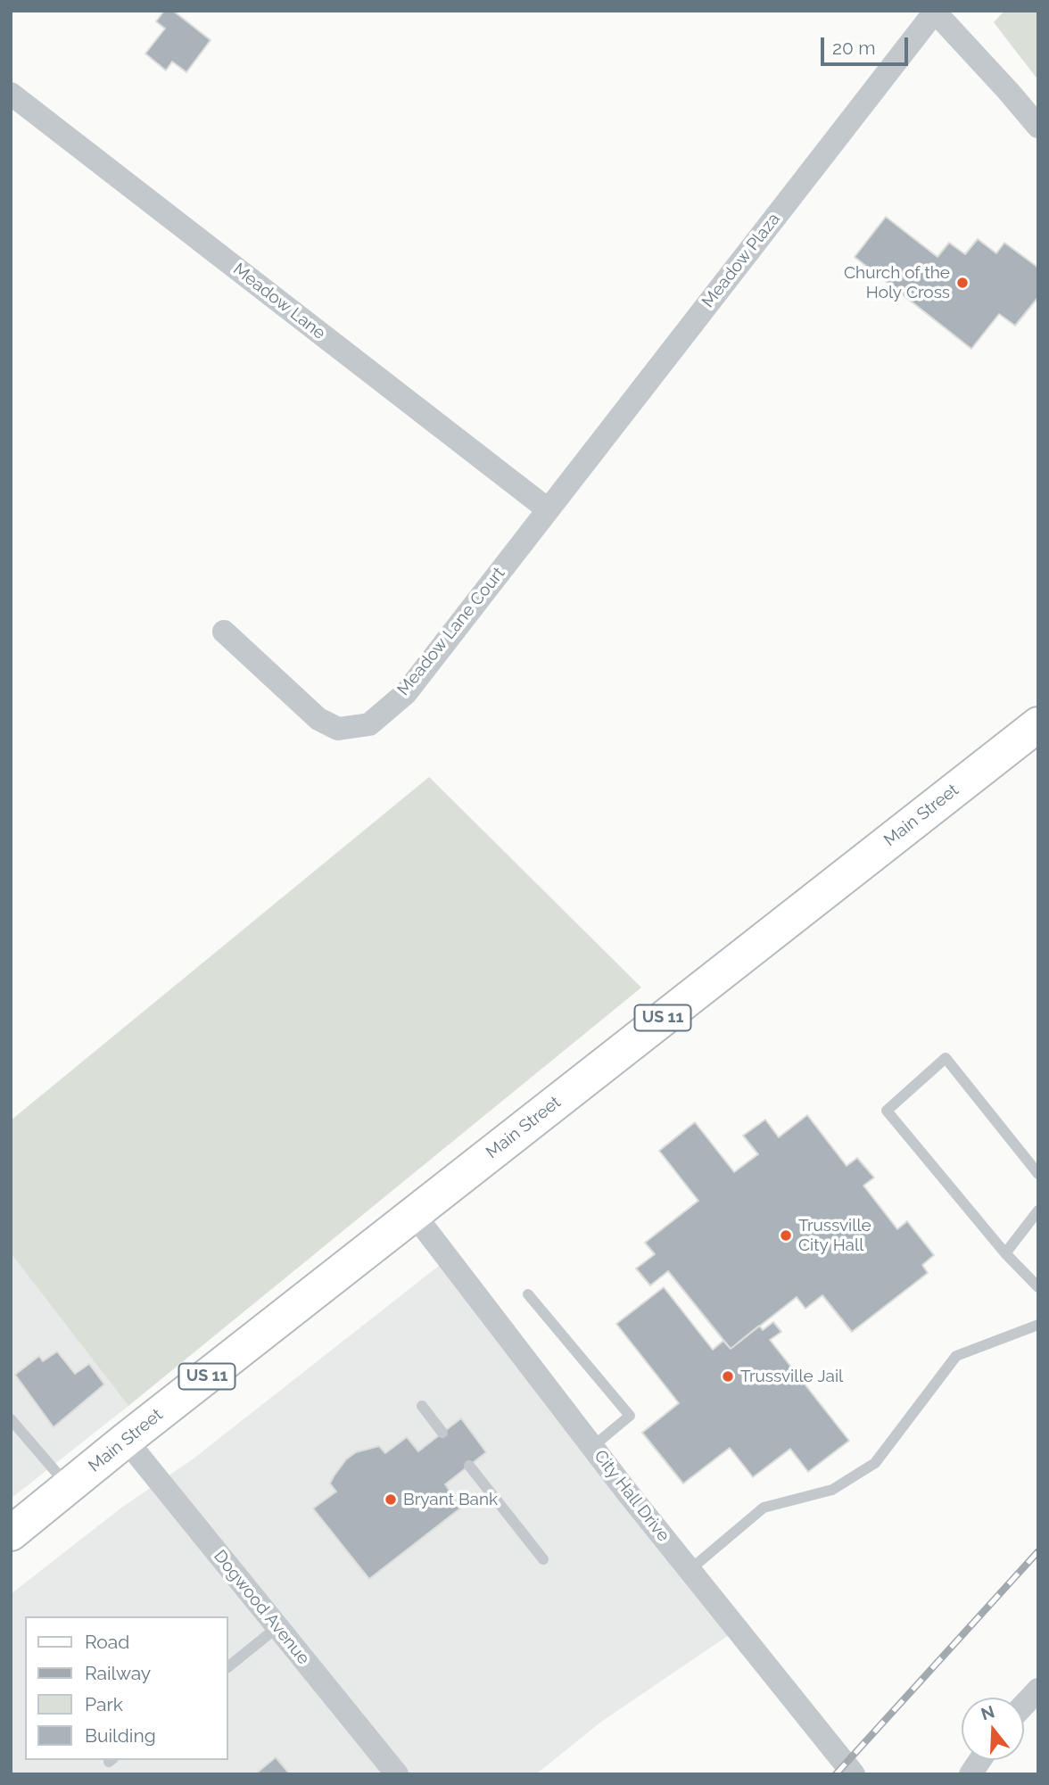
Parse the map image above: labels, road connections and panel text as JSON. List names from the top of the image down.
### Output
{
  "streets": {
    "main road": ["Main Street", "US 11"],
    "street": [
      "Meadow Plaza",
      "Meadow Lane",
      "Meadow Lane Court",
      "City Hall Drive",
      "Dogwood Avenue"
    ]
  },
  "crossings": [
    ["Meadow Plaza", "Meadow Lane"],
    ["Meadow Plaza", "Meadow Lane Court"],
    ["Meadow Lane", "Meadow Lane Court"],
    ["Main Street", "City Hall Drive"],
    ["Main Street", "Dogwood Avenue"]
  ],
  "places": [
    "Church of the Holy Cross",
    "Trussville City Hall",
    "Trussville Jail",
    "Bryant Bank"
  ],
  "legend": [
    "Road",
    "Railway",
    "Park",
    "Building"
  ],
  "scale_bar": "20 m",
  "north": "top"
}
